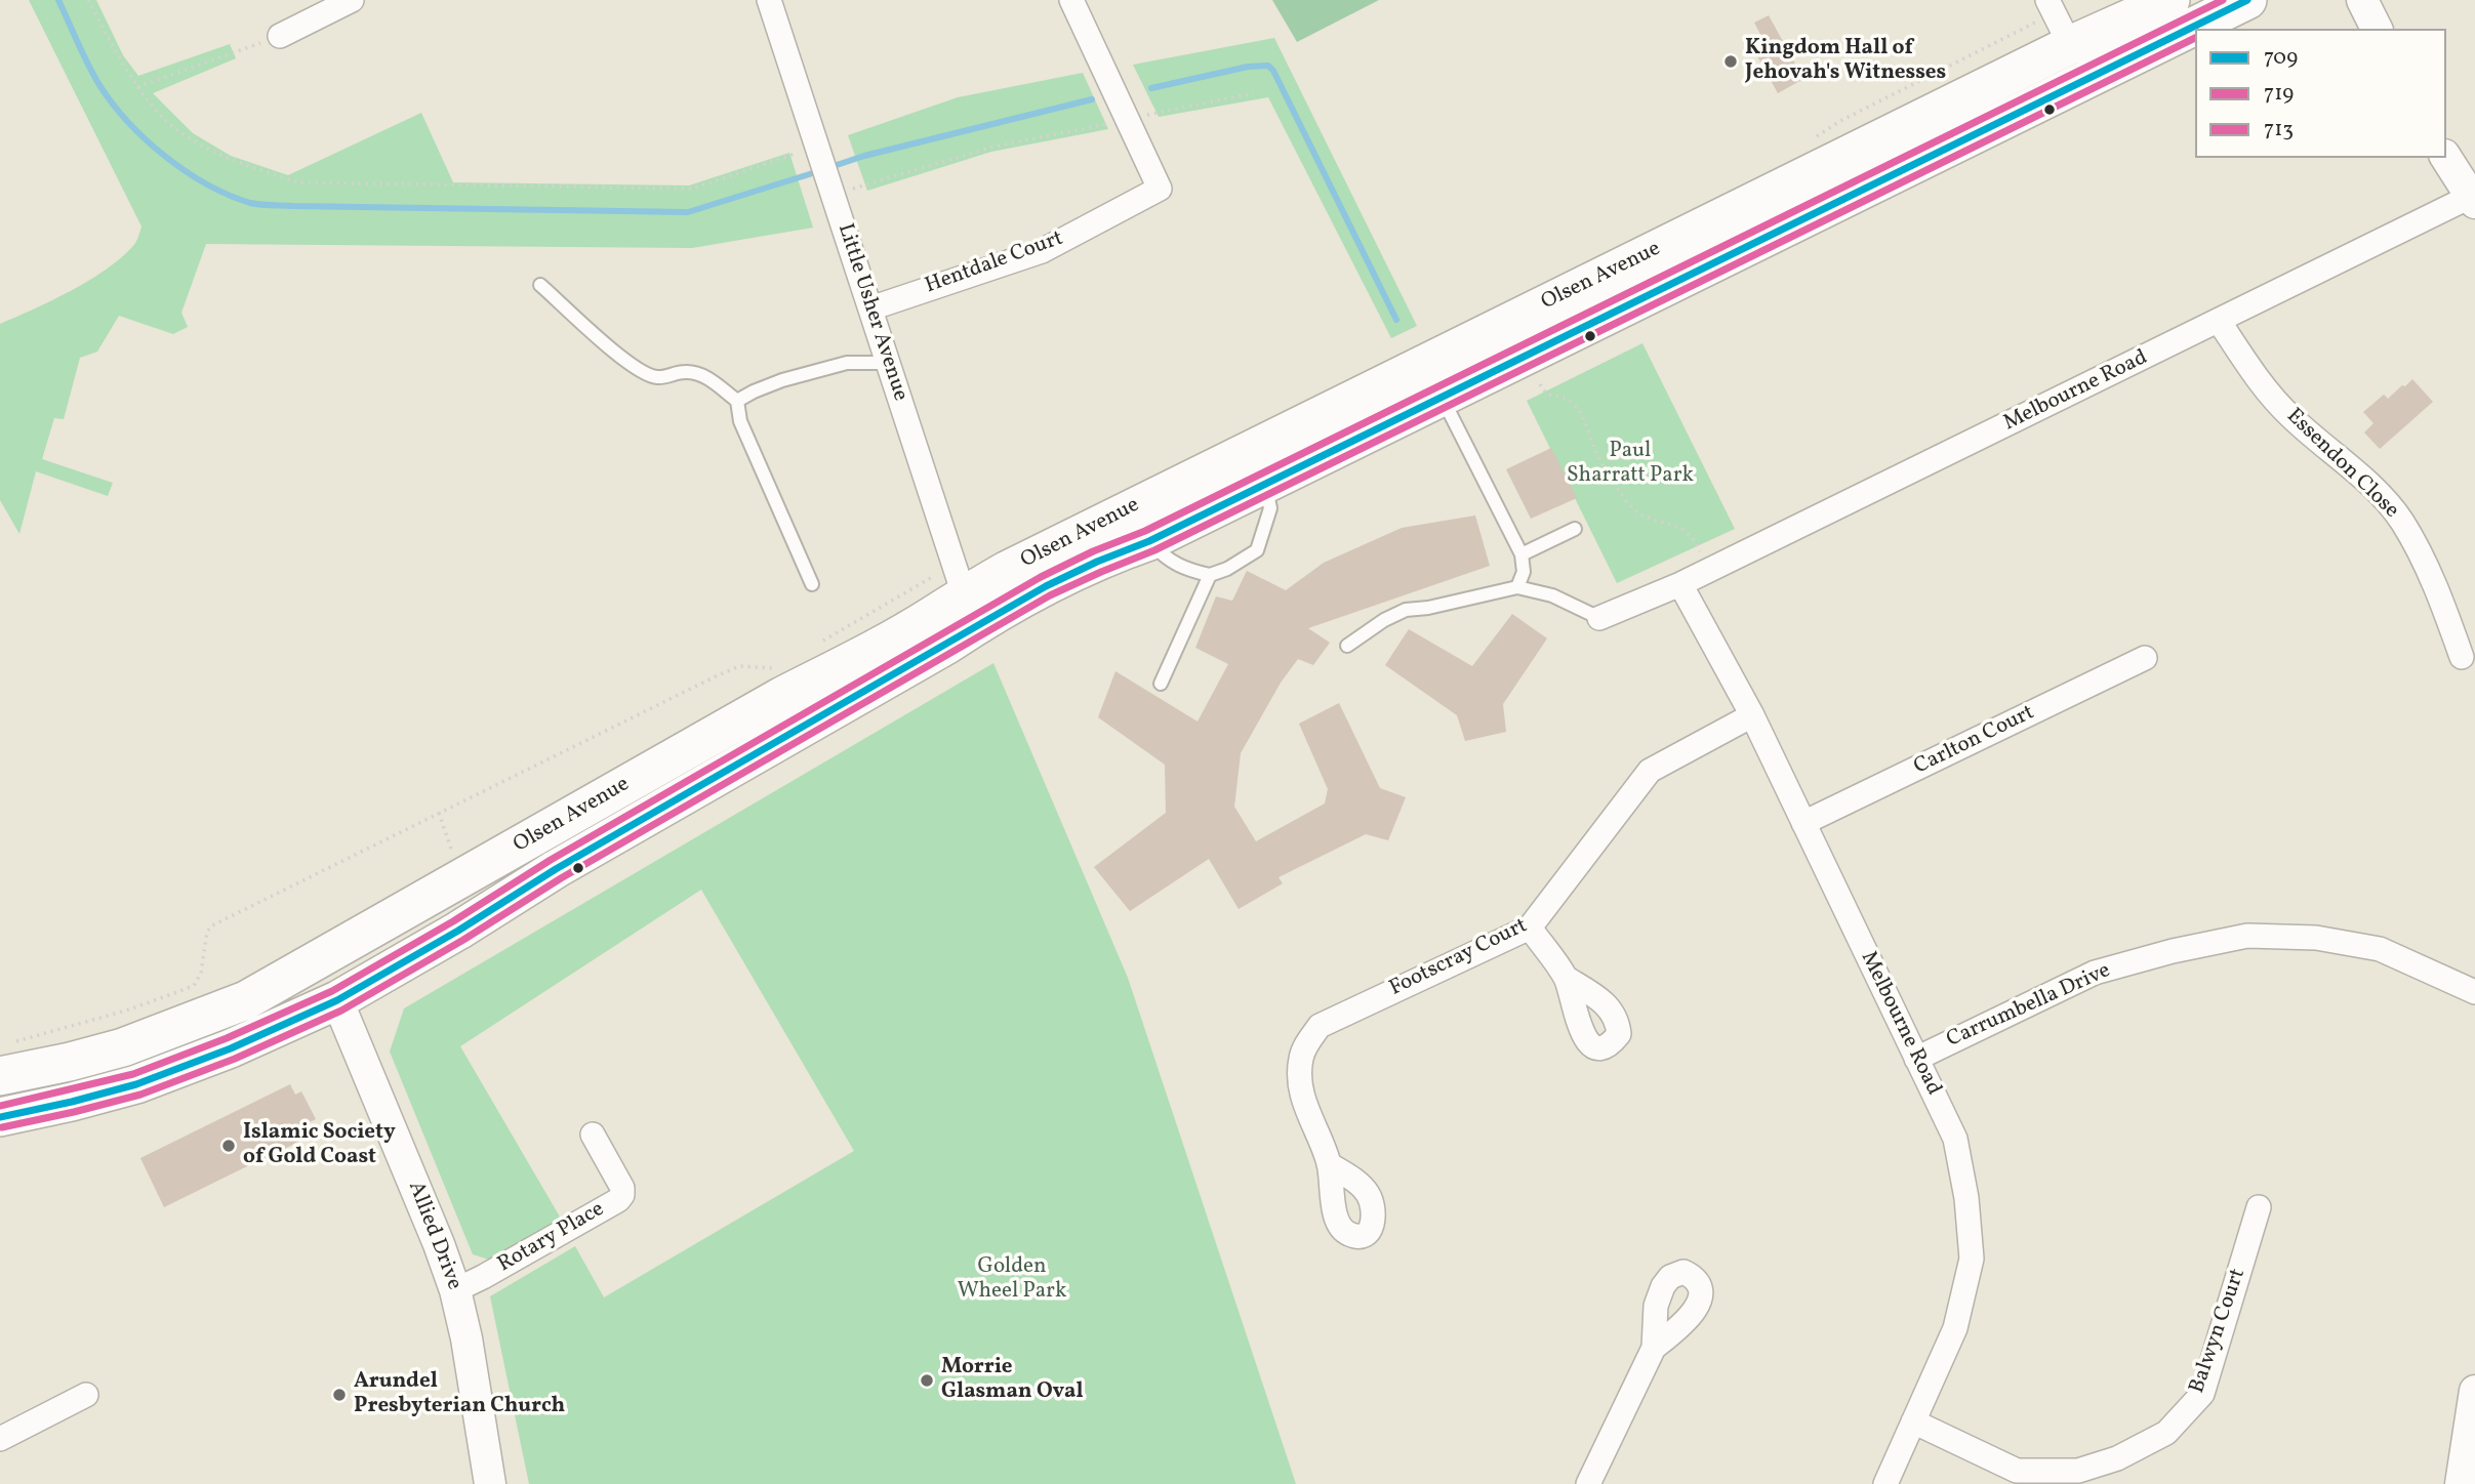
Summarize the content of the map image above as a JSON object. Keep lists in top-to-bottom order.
{
  "streets": {
    "main road": ["Olsen Avenue"],
    "street": [
      "Hentdale Court",
      "Little Usher Avenue",
      "Melbourne Road",
      "Essendon Close",
      "Carlton Court",
      "Footscray Court",
      "Carrumbella Drive",
      "Allied Drive",
      "Rotary Place",
      "Balwyn Court"
    ]
  },
  "crossings": [
    ["Hentdale Court", "Little Usher Avenue"],
    ["Olsen Avenue", "Little Usher Avenue"],
    ["Olsen Avenue", "Allied Drive"],
    ["Melbourne Road", "Essendon Close"],
    ["Melbourne Road", "Carlton Court"],
    ["Melbourne Road", "Footscray Court"],
    ["Melbourne Road", "Carrumbella Drive"],
    ["Melbourne Road", "Balwyn Court"],
    ["Allied Drive", "Rotary Place"]
  ],
  "parks": ["Paul Sharratt Park", "Golden Wheel Park"],
  "places": [
    "Kingdom Hall of Jehovah's Witnesses",
    "Islamic Society of Gold Coast",
    "Morrie Glasman Oval",
    "Arundel Presbyterian Church"
  ],
  "lines": ["transit line 709", "transit line 713", "transit line 719"],
  "legend": ["709", "719", "713"]
}
